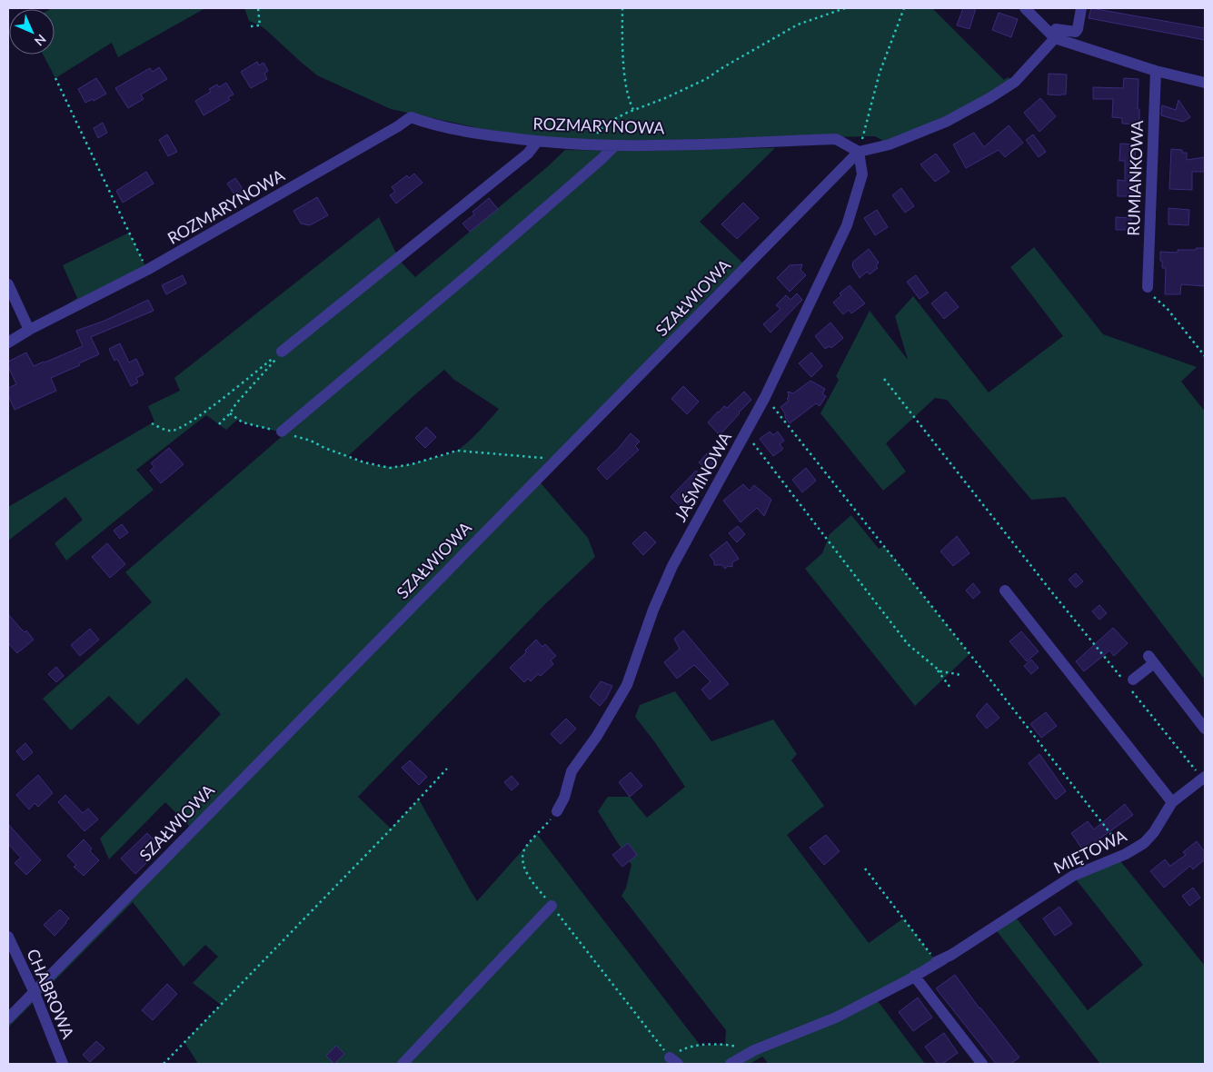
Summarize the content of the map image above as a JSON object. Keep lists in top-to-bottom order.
{
  "streets": {
    "street": [
      "ROZMARYNOWA",
      "RUMIANKOWA",
      "SZAŁWIOWA",
      "JAŚMINOWA",
      "MIĘTOWA",
      "CHABROWA"
    ]
  },
  "crossings": [
    ["ROZMARYNOWA", "SZAŁWIOWA"],
    ["ROZMARYNOWA", "JAŚMINOWA"],
    ["SZAŁWIOWA", "JAŚMINOWA"],
    ["SZAŁWIOWA", "CHABROWA"]
  ],
  "north": "bottom right"
}
